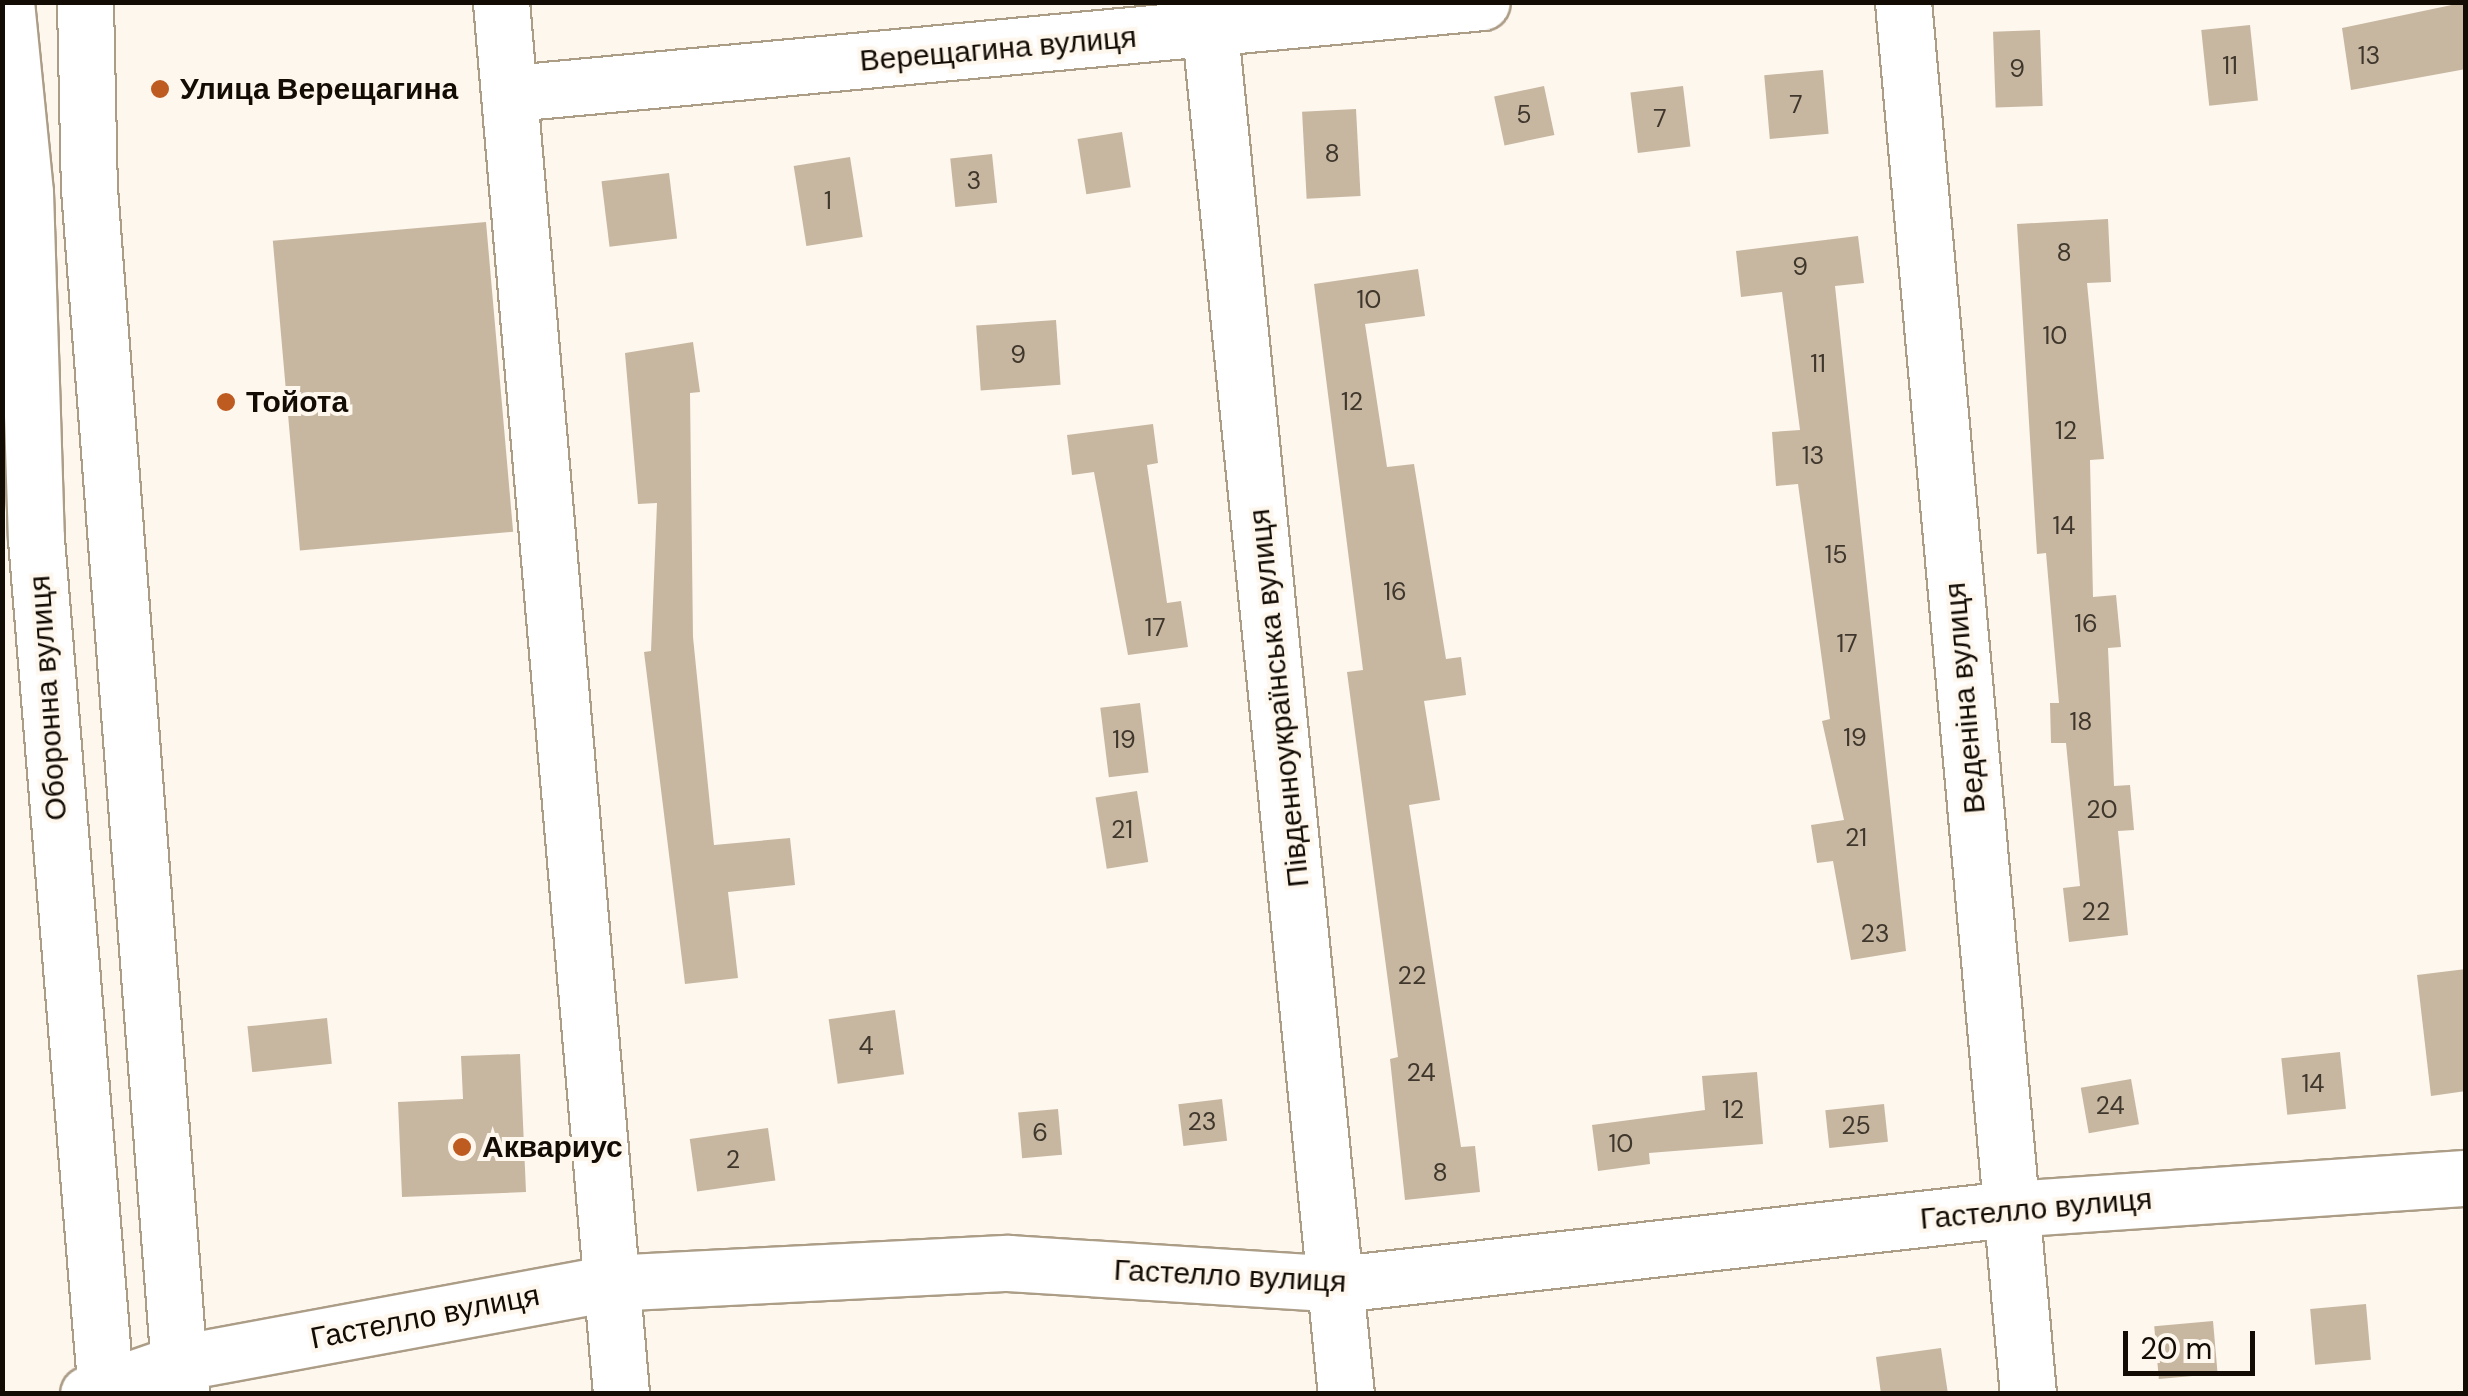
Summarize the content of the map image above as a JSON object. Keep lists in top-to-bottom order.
{
  "streets": {
    "street": [
      "Верещагина вулиця",
      "Оборонна вулиця",
      "Південноукраїнська вулиця",
      "Веденіна вулиця",
      "Гастелло вулиця"
    ]
  },
  "crossings": [
    ["Верещагина вулиця", "Південноукраїнська вулиця"],
    ["Оборонна вулиця", "Гастелло вулиця"],
    ["Південноукраїнська вулиця", "Гастелло вулиця"],
    ["Веденіна вулиця", "Гастелло вулиця"]
  ],
  "places": ["Улица Верещагина", "Тойота", "Аквариус"],
  "house_numbers": [
    "13",
    "11",
    "9",
    "7",
    "5",
    "7",
    "8",
    "3",
    "1",
    "8",
    "9",
    "10",
    "10",
    "9",
    "11",
    "12",
    "12",
    "13",
    "14",
    "15",
    "16",
    "16",
    "17",
    "17",
    "18",
    "19",
    "19",
    "20",
    "21",
    "21",
    "22",
    "23",
    "22",
    "4",
    "24",
    "14",
    "24",
    "12",
    "23",
    "25",
    "6",
    "10",
    "2",
    "8"
  ],
  "scale_bar": "20 m"
}
